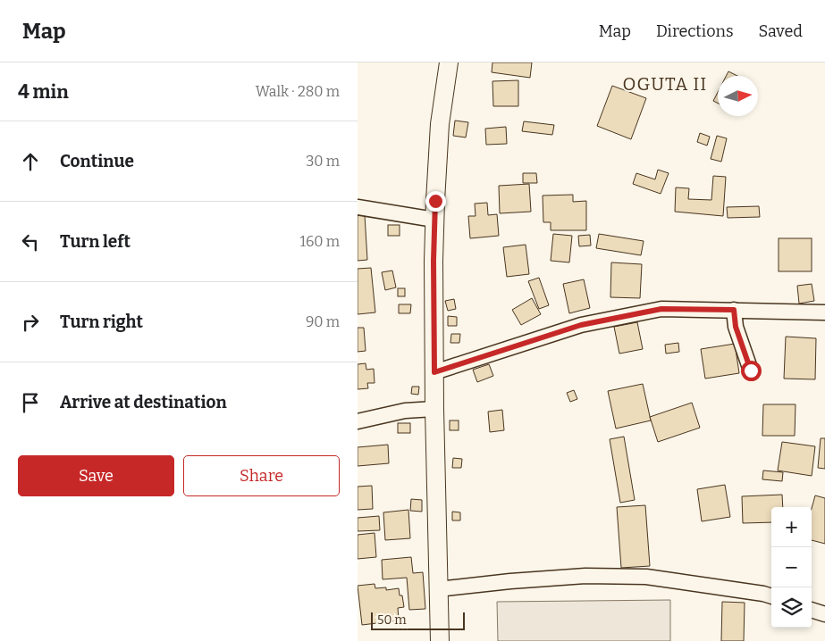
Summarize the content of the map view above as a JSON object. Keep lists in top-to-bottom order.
{
  "districts": ["OGUTA II"],
  "scale_bar": "50 m",
  "north": "right",
  "page": {
    "header": "Map",
    "nav": ["Map", "Directions", "Saved"],
    "heading": ["4 min", "Walk · 280 m"],
    "list": [
      ["Continue", "30 m"],
      ["Turn left", "160 m"],
      ["Turn right", "90 m"],
      "Arrive at destination"
    ],
    "buttons": ["Save", "Share"],
    "map_buttons": ["+", "−"],
    "scale": "50 m"
  }
}
